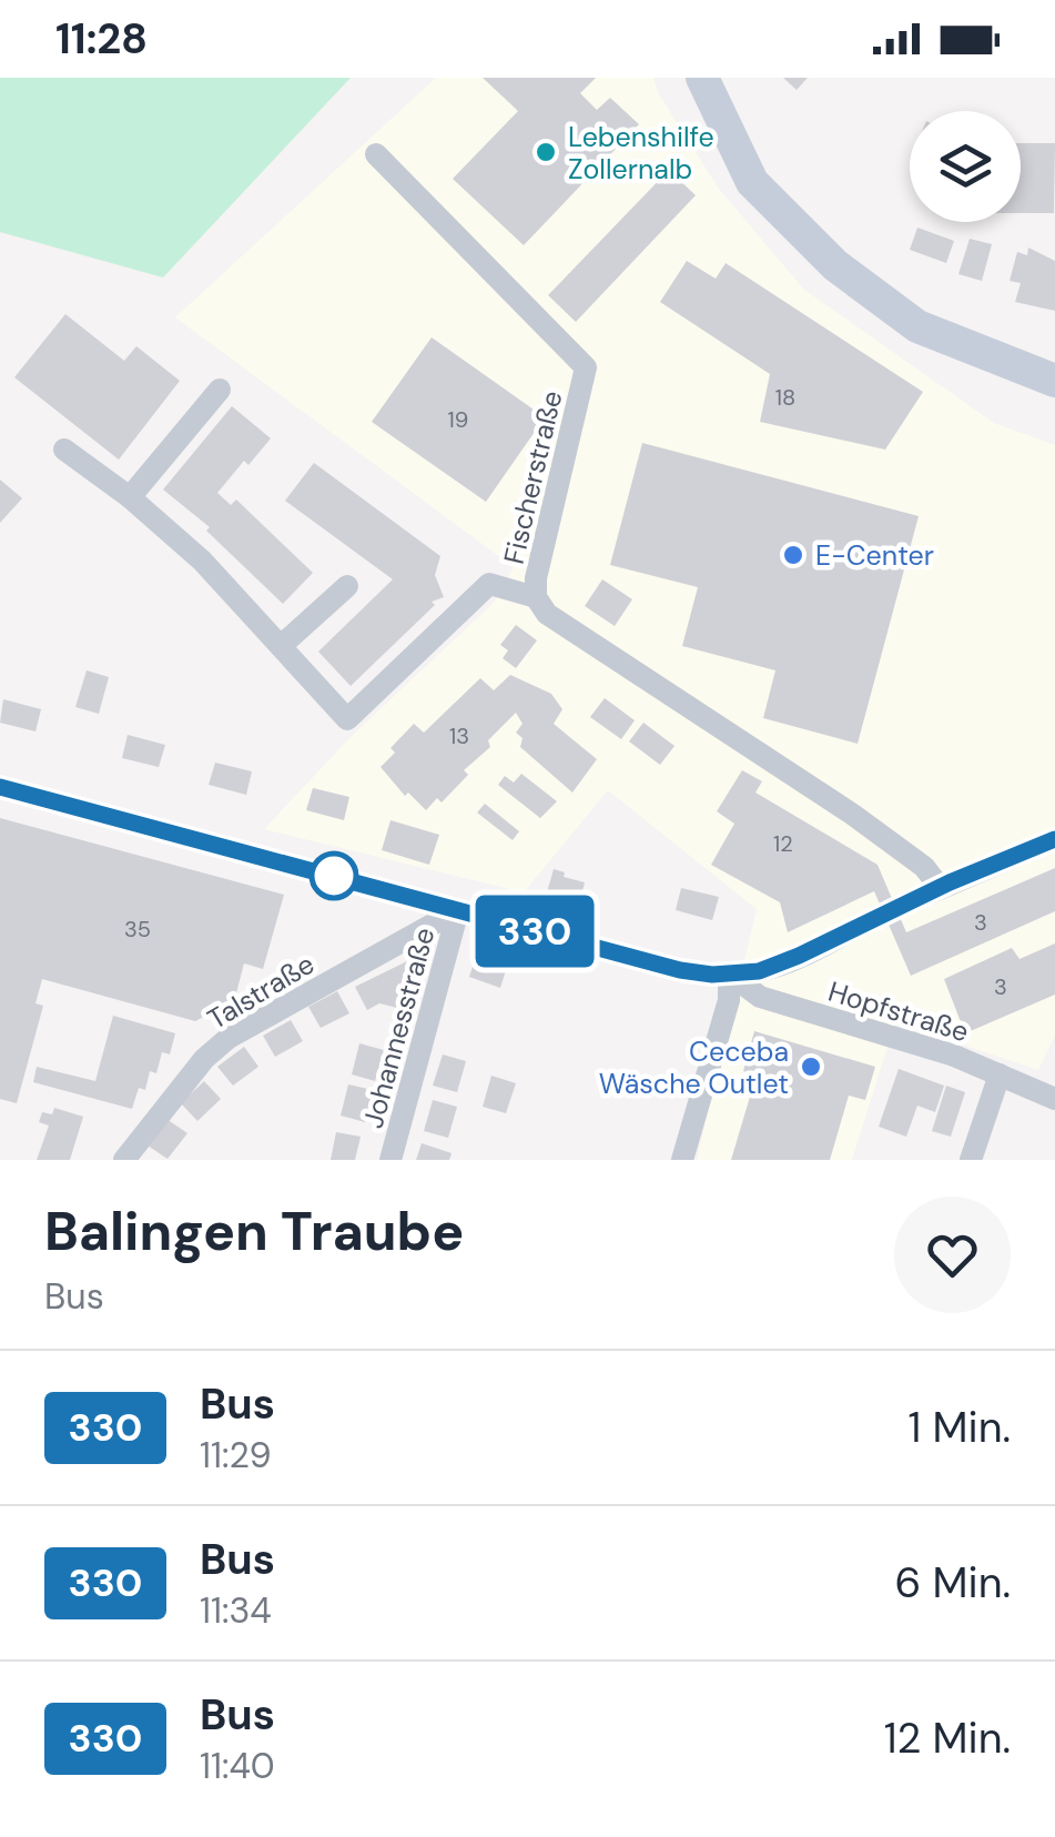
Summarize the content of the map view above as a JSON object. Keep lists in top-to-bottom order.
{
  "streets": {
    "street": [
      "Fischerstraße",
      "Talstraße",
      "Hopfstraße",
      "Johannesstraße"
    ]
  },
  "crossings": [
    ["Talstraße", "Johannesstraße"]
  ],
  "places": ["Lebenshilfe Zollernalb", "E-Center", "Ceceba Wäsche Outlet"],
  "lines": ["bus line 330"],
  "house_numbers": [
    "18",
    "19",
    "13",
    "12",
    "3",
    "35",
    "3"
  ],
  "page": {
    "status": "11:28",
    "on_map": "330",
    "heading": ["Balingen Traube", "Bus"],
    "list": [
      {
        "mark": "330",
        "name": "Bus",
        "note": "11:29",
        "value": "1 Min."
      },
      {
        "mark": "330",
        "name": "Bus",
        "note": "11:34",
        "value": "6 Min."
      },
      {
        "mark": "330",
        "name": "Bus",
        "note": "11:40",
        "value": "12 Min."
      }
    ]
  }
}
